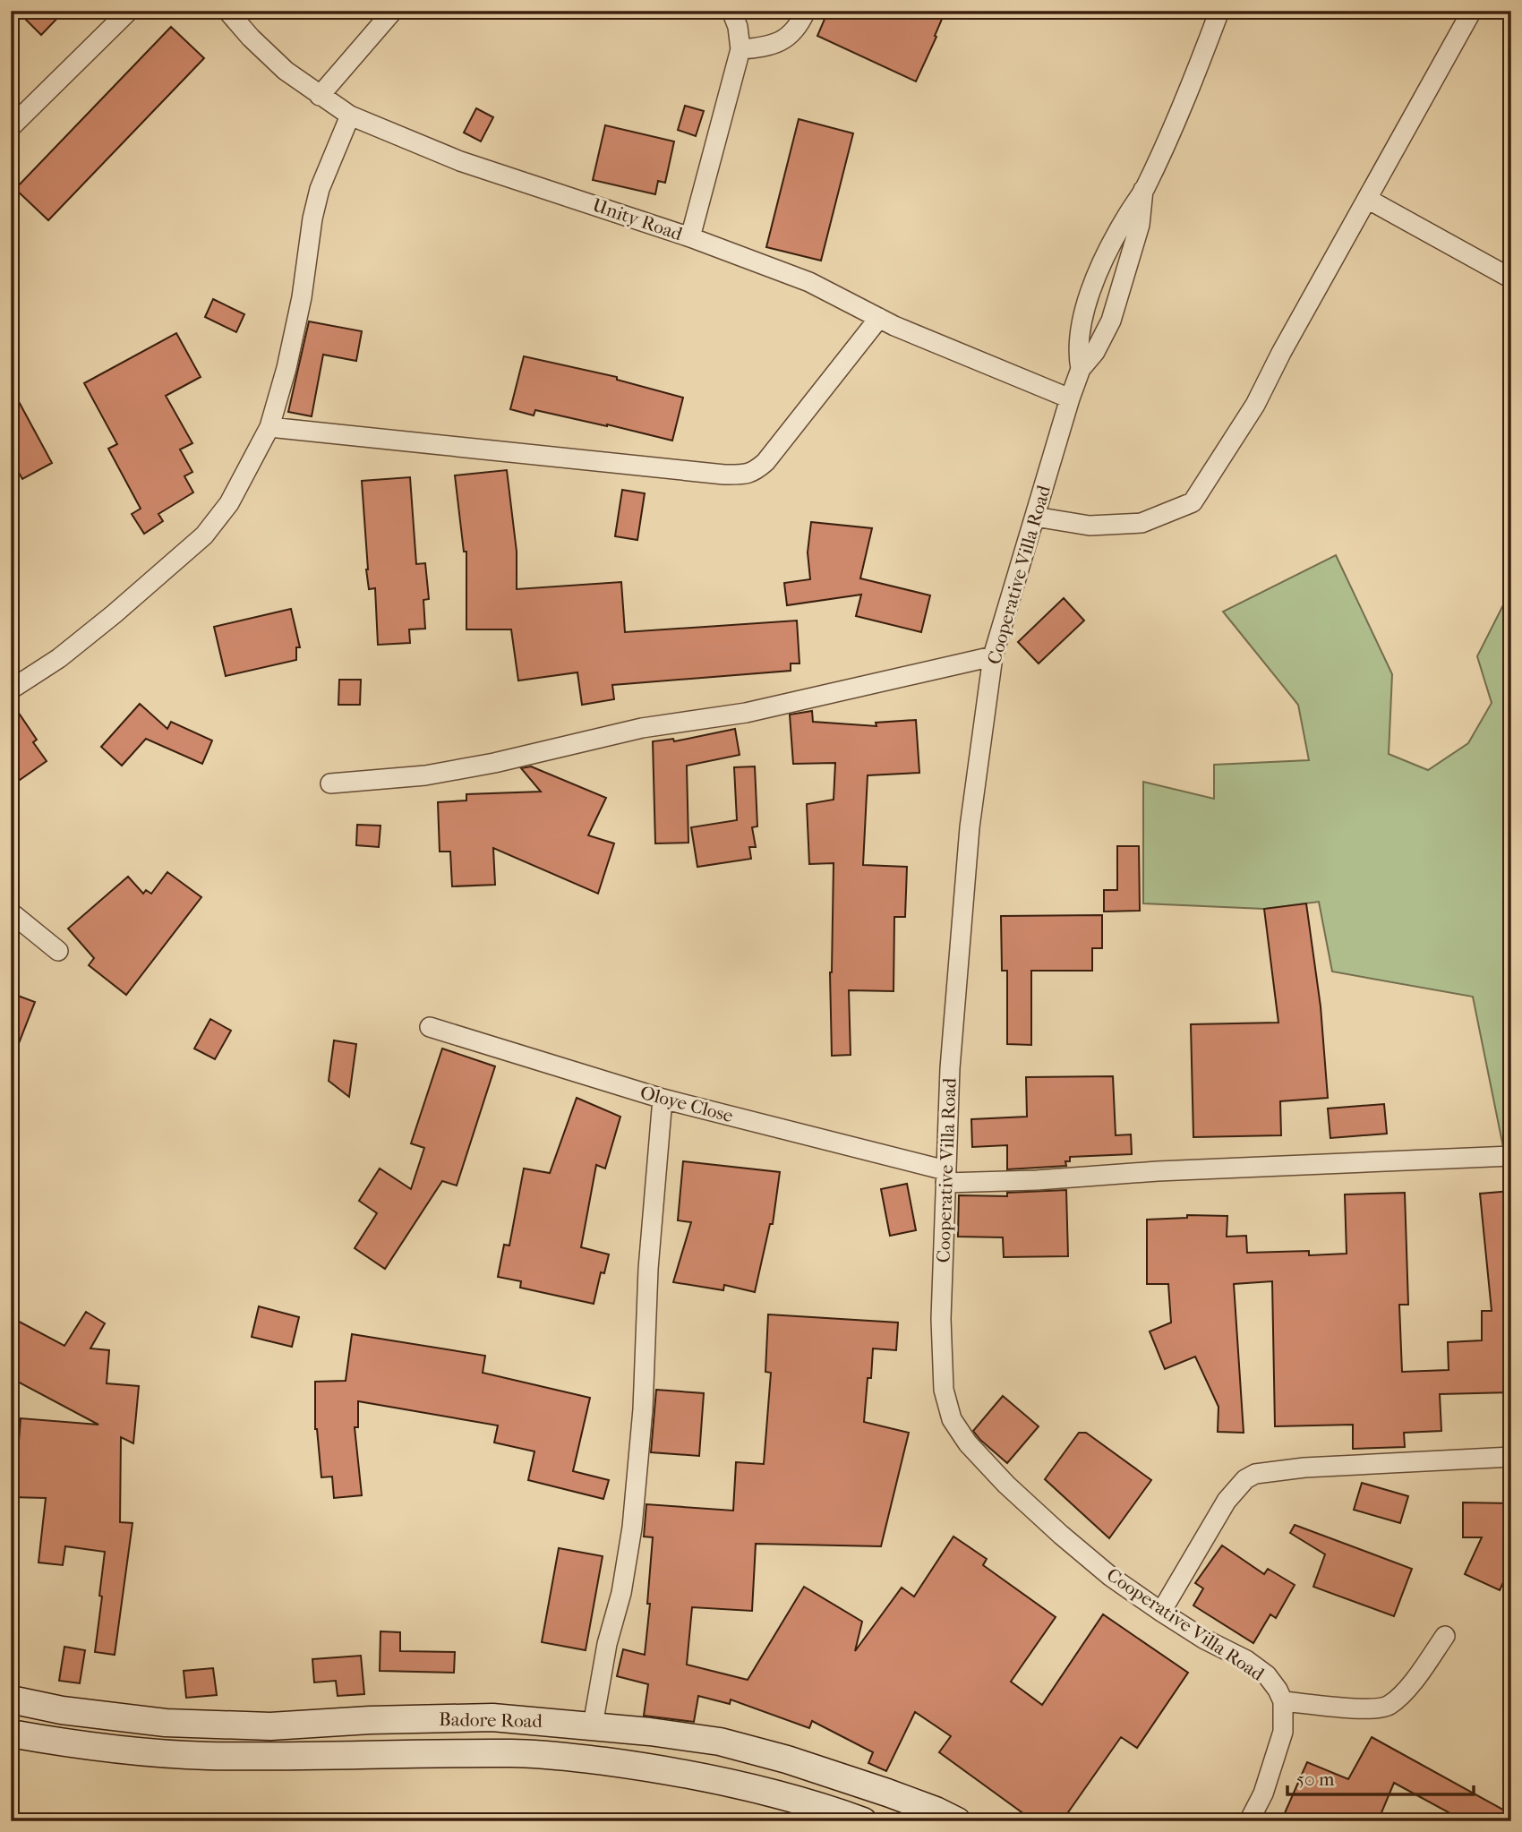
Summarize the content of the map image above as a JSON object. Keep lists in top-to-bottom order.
{
  "streets": {
    "main road": ["Badore Road"],
    "street": ["Unity Road", "Cooperative Villa Road", "Oloye Close"]
  },
  "crossings": [
    ["Unity Road", "Cooperative Villa Road"],
    ["Cooperative Villa Road", "Oloye Close"]
  ],
  "scale_bar": "50 m"
}
